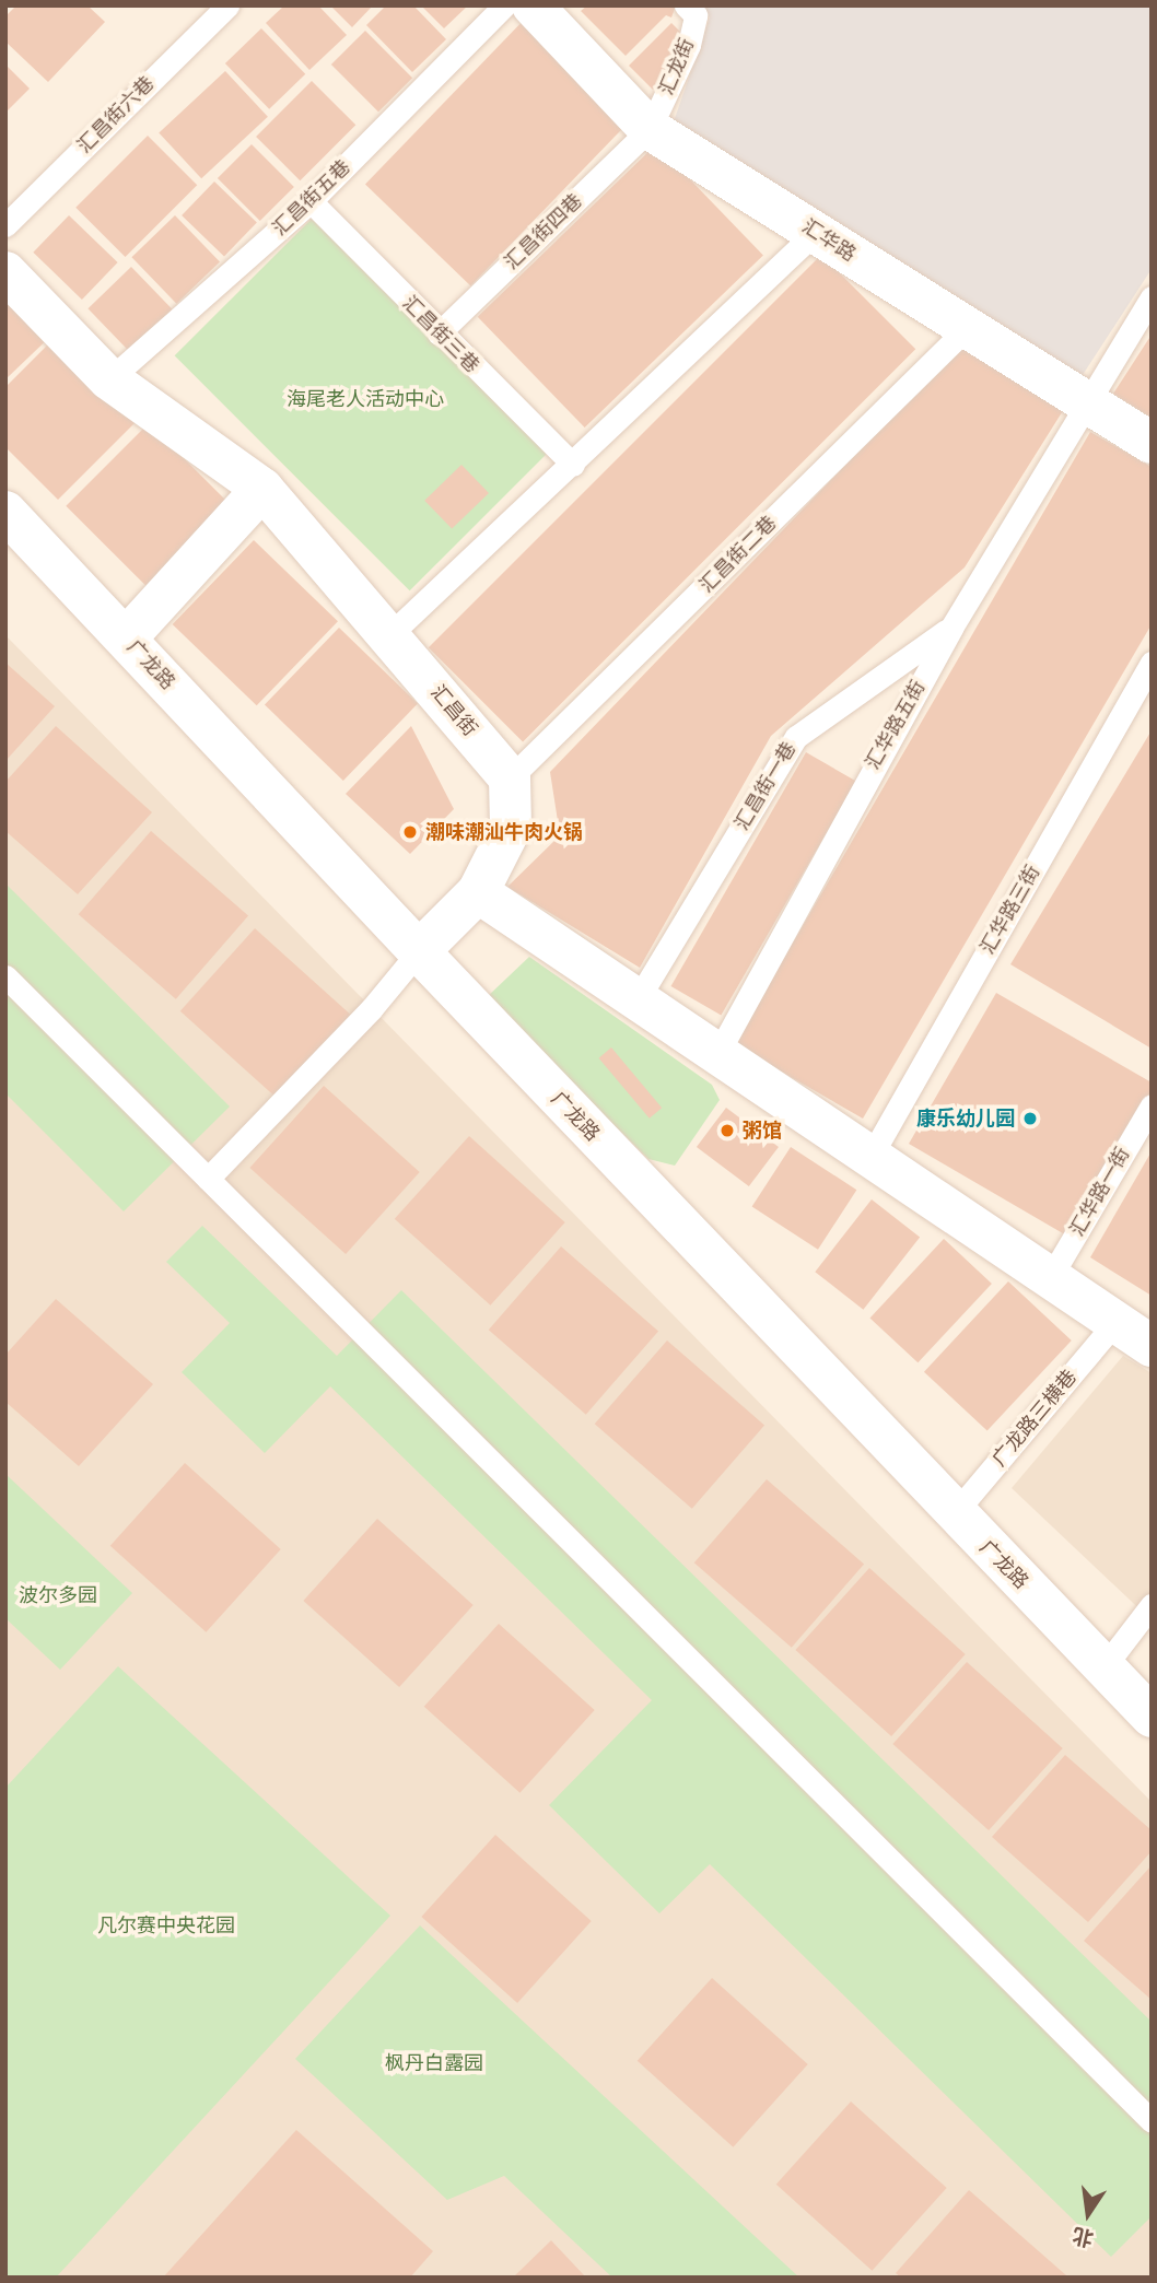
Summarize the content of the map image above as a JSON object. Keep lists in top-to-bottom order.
{
  "streets": {
    "street": ["汇华路", "广龙路", "汇昌街"],
    "lane": [
      "汇龙街",
      "汇昌街六巷",
      "汇昌街五巷",
      "汇昌街四巷",
      "汇昌街三巷",
      "汇昌街二巷",
      "汇华路五街",
      "汇昌街一巷",
      "汇华路三街",
      "汇华路一街",
      "广龙路三横巷"
    ]
  },
  "crossings": [
    ["汇龙街", "汇昌街四巷"],
    ["汇龙街", "汇华路"],
    ["汇昌街五巷", "汇昌街三巷"],
    ["汇昌街五巷", "汇昌街"],
    ["汇昌街四巷", "汇华路"],
    ["汇昌街四巷", "汇昌街三巷"],
    ["汇华路", "汇昌街二巷"],
    ["汇华路", "汇华路五街"],
    ["汇昌街二巷", "汇昌街"],
    ["广龙路", "广龙路三横巷"],
    ["汇华路五街", "汇昌街一巷"]
  ],
  "parks": [
    "海尾老人活动中心",
    "波尔多园",
    "凡尔赛中央花园",
    "枫丹白露园"
  ],
  "places": ["潮味潮汕牛肉火锅", "康乐幼儿园", "粥馆"],
  "north": "bottom"
}
